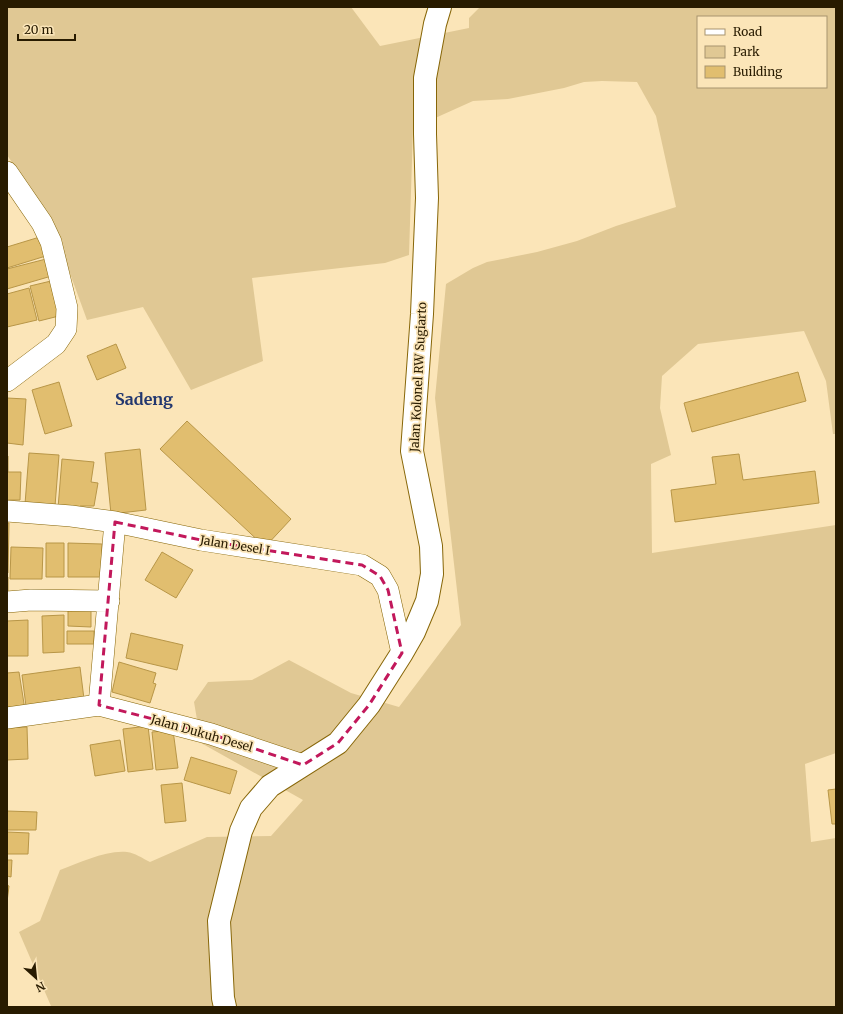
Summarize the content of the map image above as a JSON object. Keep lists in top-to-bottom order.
{
  "streets": {
    "main road": ["Jalan Kolonel RW Sugiarto"],
    "street": ["Jalan Desel I", "Jalan Dukuh Desel"]
  },
  "crossings": [
    ["Jalan Kolonel RW Sugiarto", "Jalan Desel I"],
    ["Jalan Kolonel RW Sugiarto", "Jalan Dukuh Desel"]
  ],
  "districts": ["Sadeng"],
  "legend": ["Road", "Park", "Building"],
  "scale_bar": "20 m",
  "north": "bottom right"
}
